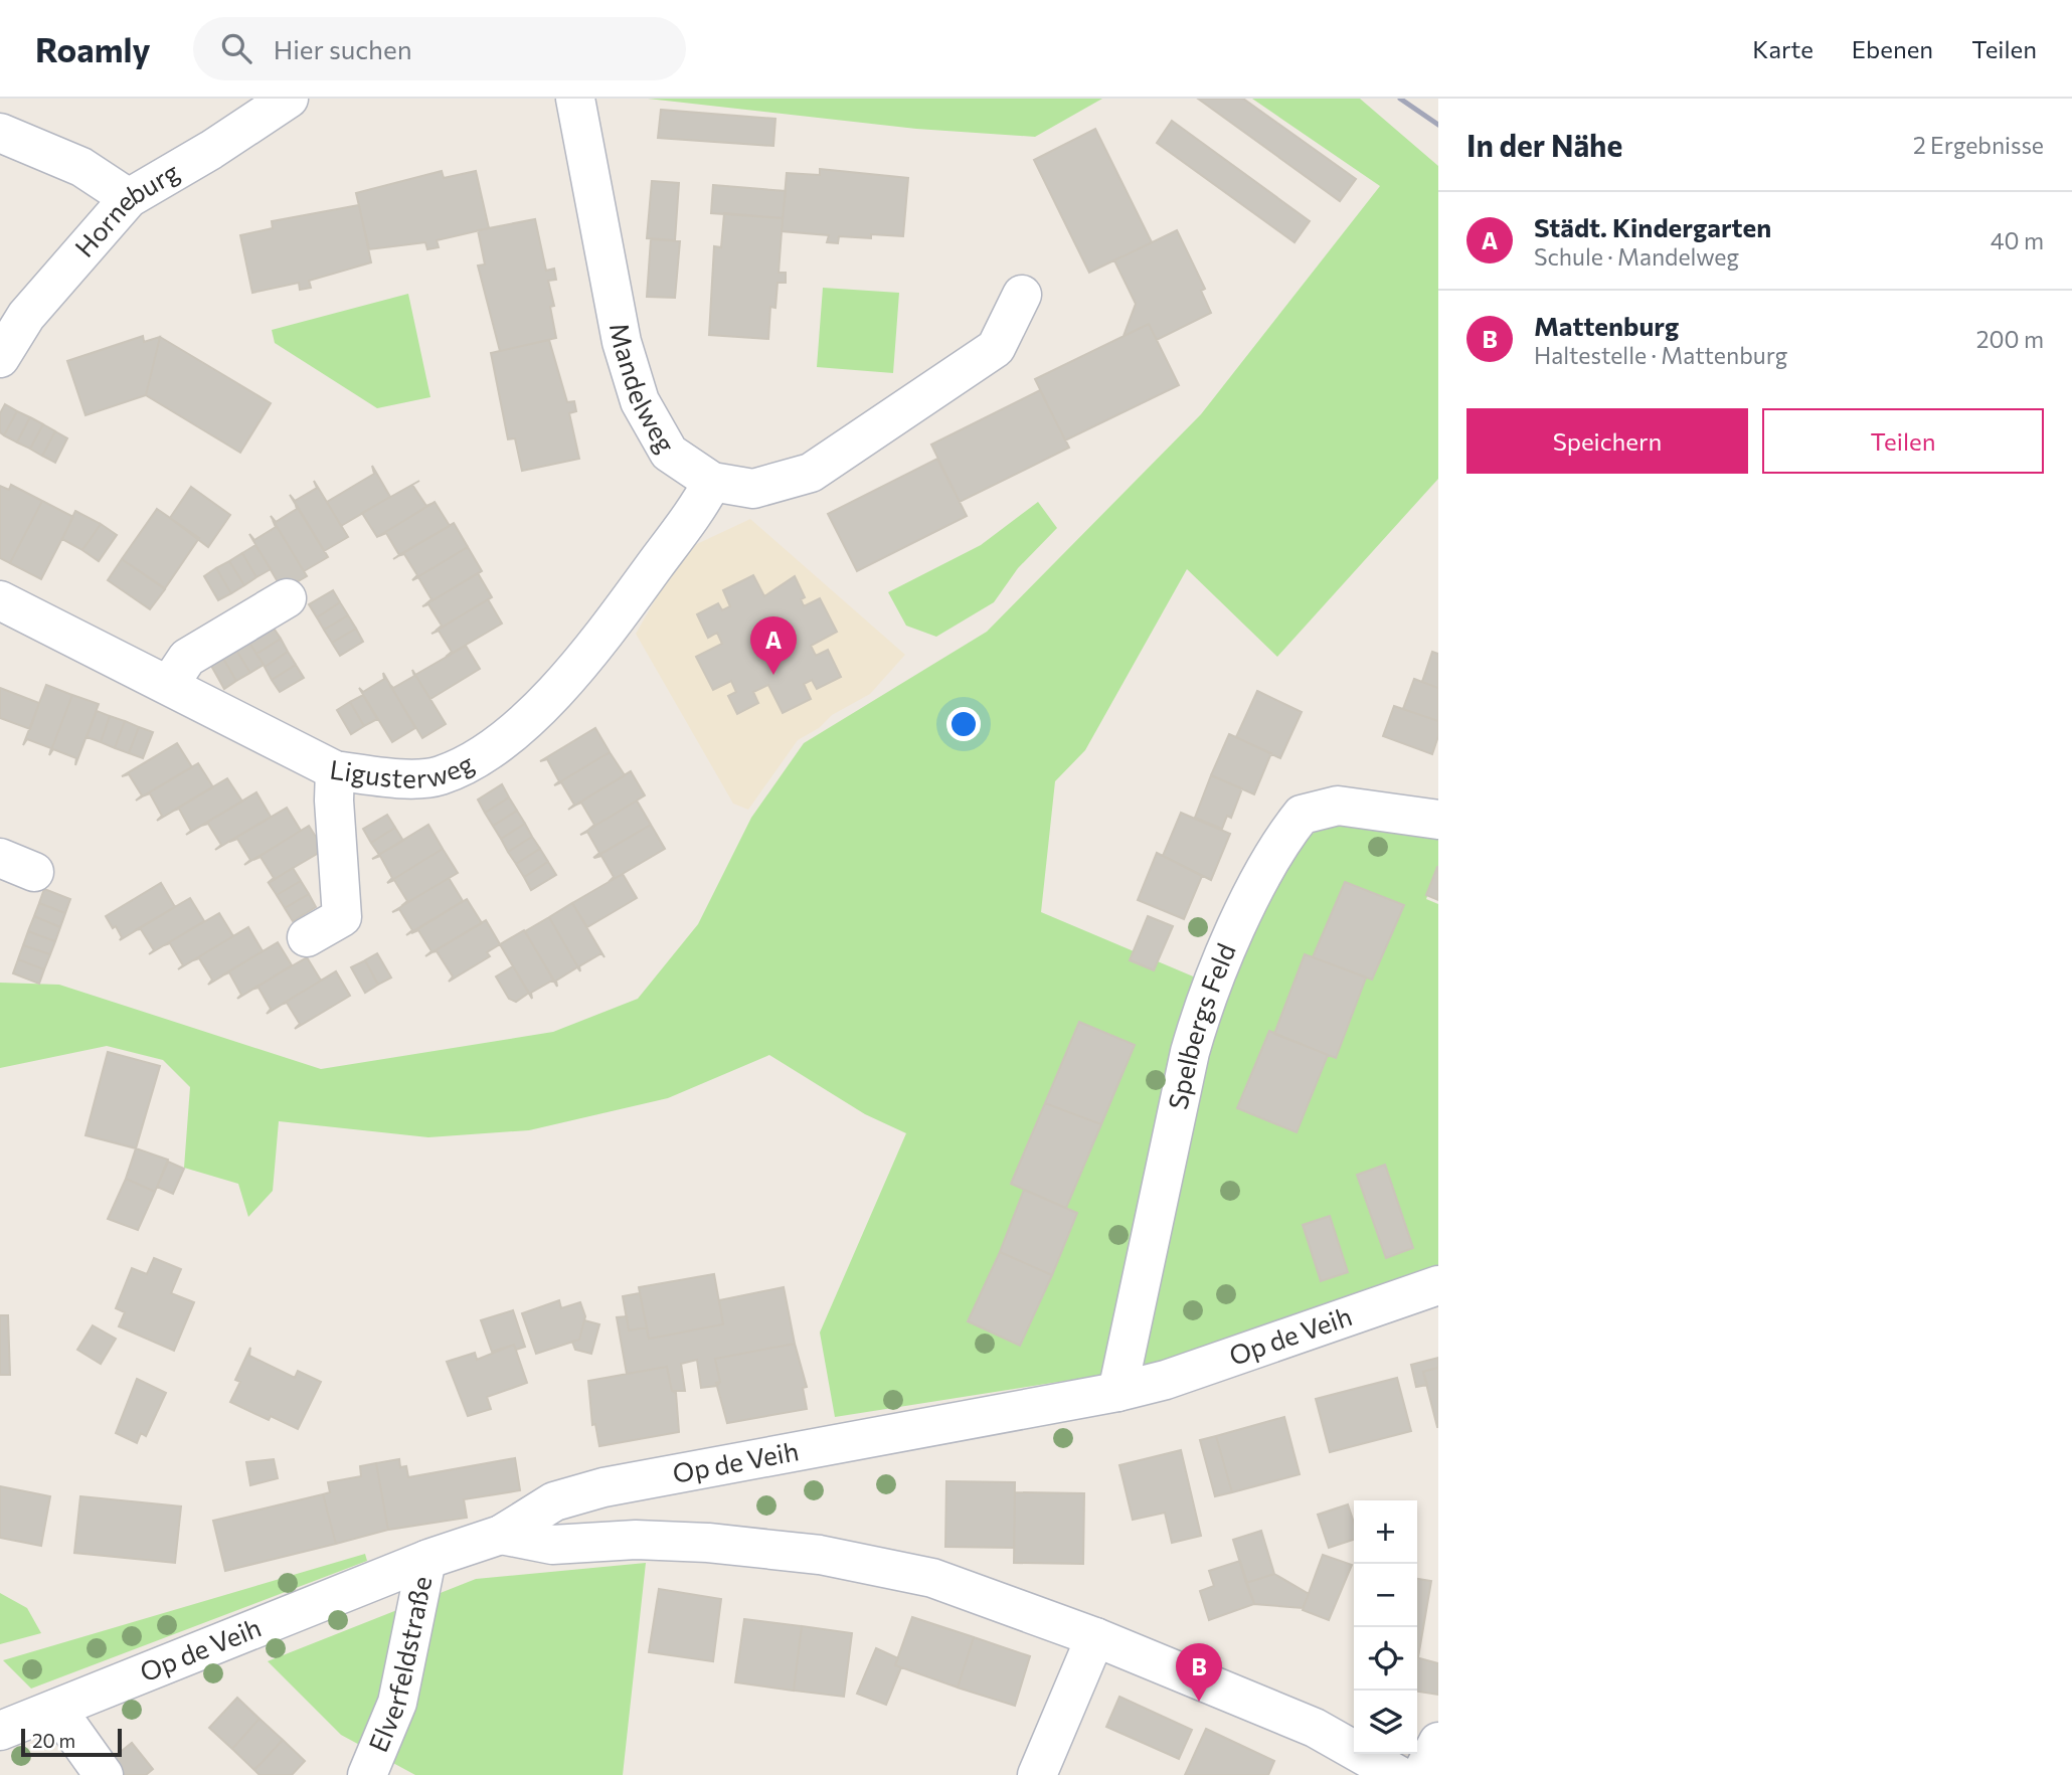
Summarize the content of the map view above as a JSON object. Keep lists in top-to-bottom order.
{
  "streets": {
    "street": [
      "Horneburg",
      "Mandelweg",
      "Ligusterweg",
      "Spelbergs Feld",
      "Op de Veih",
      "Elverfeldstraße"
    ]
  },
  "crossings": [
    ["Mandelweg", "Ligusterweg"],
    ["Spelbergs Feld", "Op de Veih"],
    ["Op de Veih", "Elverfeldstraße"]
  ],
  "scale_bar": "20 m",
  "page": {
    "header": "Roamly",
    "search": "Hier suchen",
    "nav": ["Karte", "Ebenen", "Teilen"],
    "heading": ["In der Nähe", "2 Ergebnisse"],
    "list": [
      {
        "mark": "A",
        "name": "Städt. Kindergarten",
        "note": "Schule · Mandelweg",
        "value": "40 m"
      },
      {
        "mark": "B",
        "name": "Mattenburg",
        "note": "Haltestelle · Mattenburg",
        "value": "200 m"
      }
    ],
    "buttons": ["Speichern", "Teilen"],
    "pins": ["A", "B"],
    "map_buttons": ["+", "−"],
    "scale": "20 m"
  }
}
